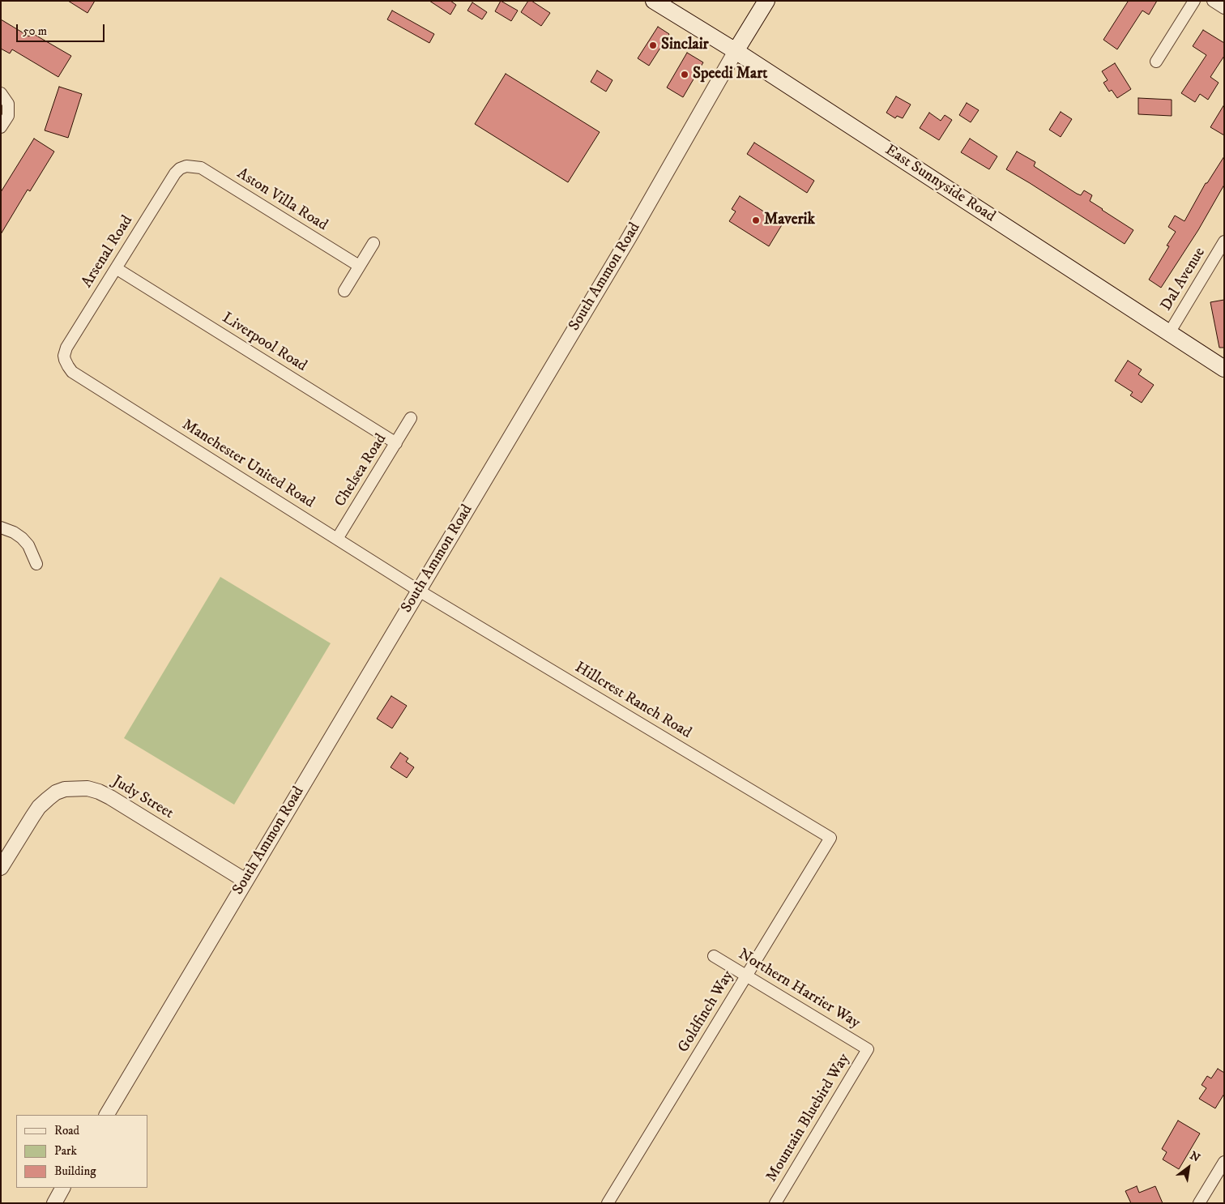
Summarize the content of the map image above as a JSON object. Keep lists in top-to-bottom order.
{
  "streets": {
    "main road": ["East Sunnyside Road", "South Ammon Road"],
    "street": [
      "Aston Villa Road",
      "Arsenal Road",
      "Dal Avenue",
      "Liverpool Road",
      "Manchester United Road",
      "Chelsea Road",
      "Hillcrest Ranch Road",
      "Judy Street",
      "Northern Harrier Way",
      "Goldfinch Way",
      "Mountain Bluebird Way"
    ]
  },
  "crossings": [
    ["East Sunnyside Road", "South Ammon Road"],
    ["East Sunnyside Road", "Dal Avenue"],
    ["Aston Villa Road", "Arsenal Road"],
    ["Arsenal Road", "Liverpool Road"],
    ["Arsenal Road", "Manchester United Road"],
    ["South Ammon Road", "Manchester United Road"],
    ["South Ammon Road", "Hillcrest Ranch Road"],
    ["South Ammon Road", "Judy Street"],
    ["Liverpool Road", "Chelsea Road"],
    ["Manchester United Road", "Chelsea Road"],
    ["Manchester United Road", "Hillcrest Ranch Road"],
    ["Hillcrest Ranch Road", "Goldfinch Way"],
    ["Northern Harrier Way", "Goldfinch Way"],
    ["Northern Harrier Way", "Mountain Bluebird Way"]
  ],
  "places": ["Sinclair", "Speedi Mart", "Maverik"],
  "legend": ["Road", "Park", "Building"],
  "scale_bar": "50 m",
  "north": "top right"
}
